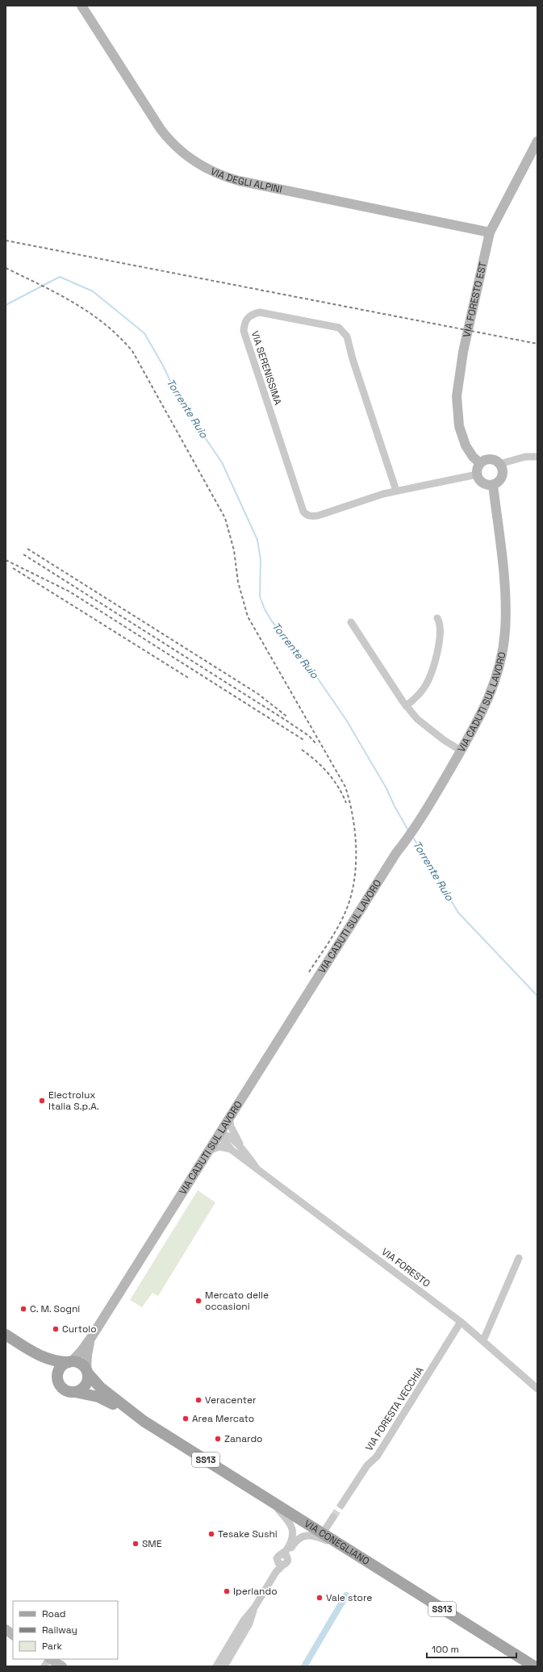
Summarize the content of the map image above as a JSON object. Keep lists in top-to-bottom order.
{
  "streets": {
    "main road": ["SS13", "VIA CONEGLIANO"],
    "street": [
      "VIA DEGLI ALPINI",
      "VIA FORESTO EST",
      "VIA SERENISSIMA",
      "VIA CADUTI SUL LAVORO",
      "VIA FORESTO",
      "VIA FORESTA VECCHIA"
    ]
  },
  "crossings": [
    ["VIA DEGLI ALPINI", "VIA FORESTO EST"],
    ["VIA FORESTO EST", "VIA SERENISSIMA"],
    ["VIA FORESTO EST", "VIA CADUTI SUL LAVORO"],
    ["VIA SERENISSIMA", "VIA CADUTI SUL LAVORO"],
    ["VIA CADUTI SUL LAVORO", "VIA FORESTO"],
    ["VIA CADUTI SUL LAVORO", "VIA CONEGLIANO"],
    ["VIA FORESTO", "VIA FORESTA VECCHIA"]
  ],
  "water": ["Torrente Ruio"],
  "places": [
    "Electrolux Italia S.p.A.",
    "Mercato delle occasioni",
    "C. M. Sogni",
    "Curtolo",
    "Veracenter",
    "Area Mercato",
    "Zanardo",
    "Tesake Sushi",
    "SME",
    "Iperlando",
    "Vale store"
  ],
  "legend": ["Road", "Railway", "Park"],
  "scale_bar": "100 m"
}
